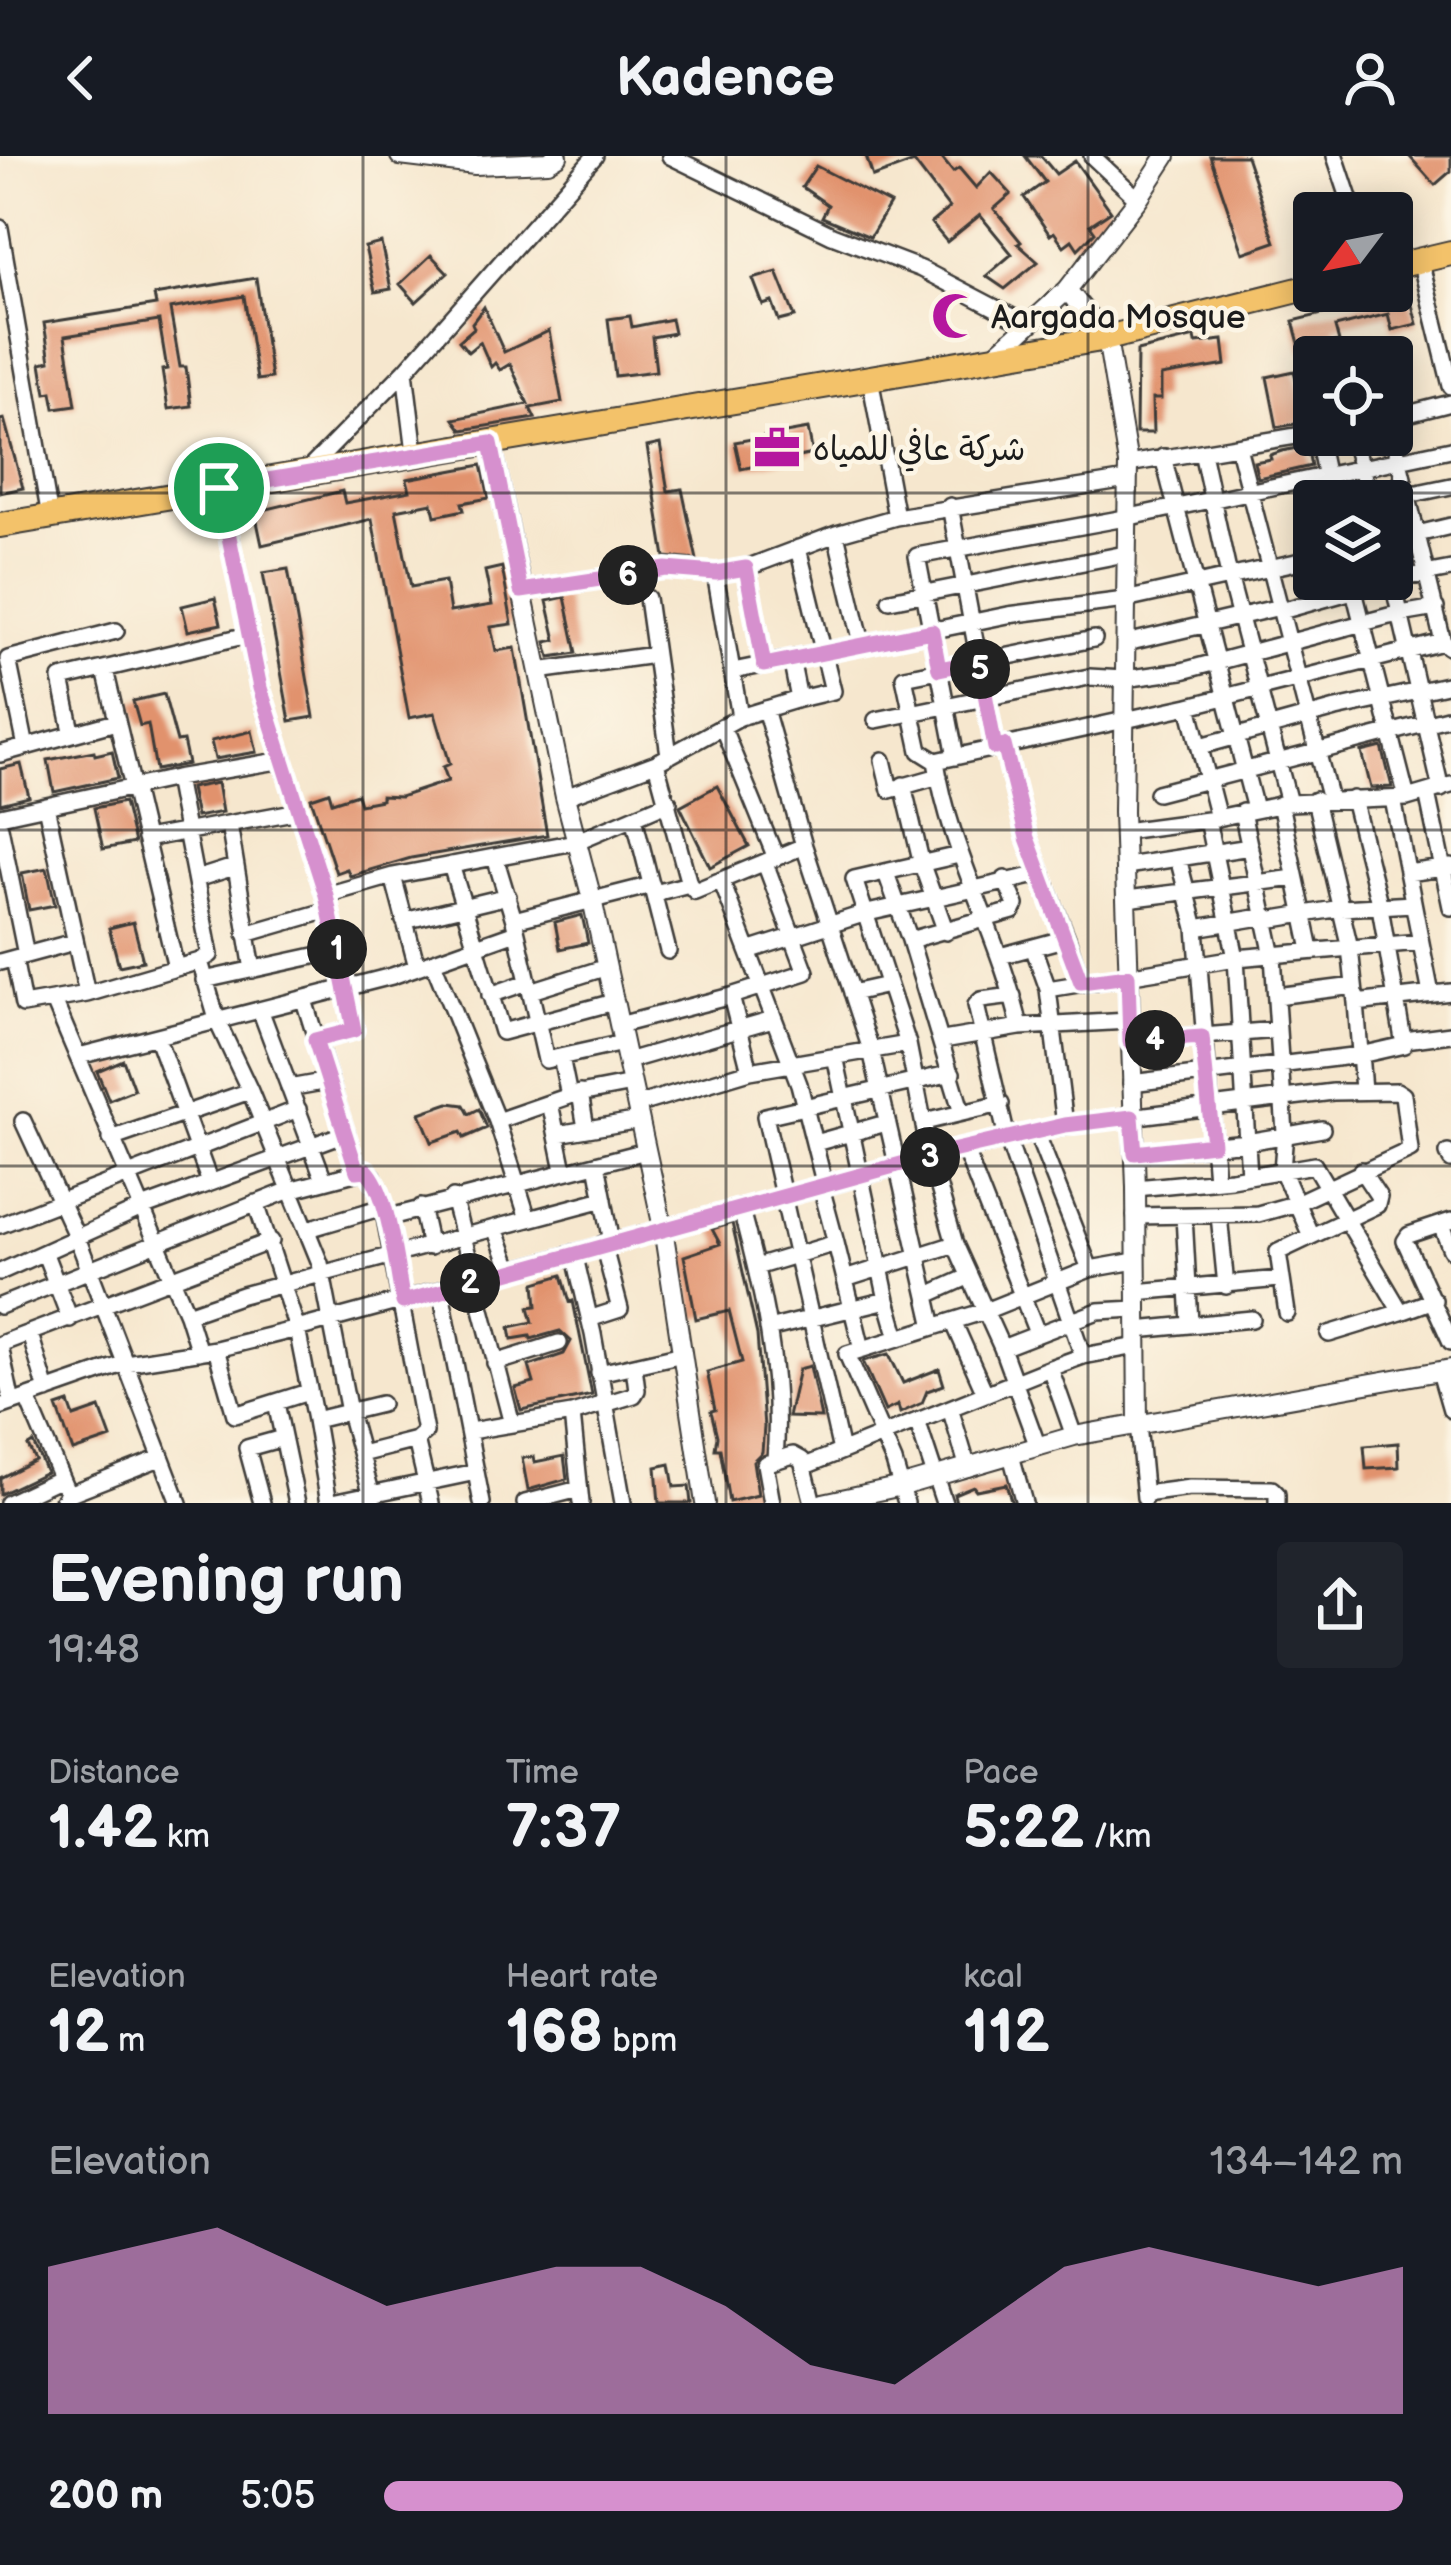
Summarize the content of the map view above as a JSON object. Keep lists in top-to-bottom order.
{
  "places": {
    "mosque": ["Aargada Mosque"],
    "office": ["شركة عافي للمياه"]
  },
  "north": "bottom left",
  "page": {
    "header": "Kadence",
    "pins": [
      "6",
      "5",
      "1",
      "4",
      "3",
      "2"
    ],
    "heading": ["Evening run", "19:48"],
    "stats": [
      ["Distance", "1.42 km"],
      ["Time", "7:37"],
      ["Pace", "5:22 /km"],
      ["Elevation", "12 m"],
      ["Heart rate", "168 bpm"],
      ["kcal", "112"]
    ],
    "chart": ["Elevation", "134–142 m"],
    "list": [
      {
        "name": "200 m",
        "note": "5:05"
      }
    ]
  }
}
